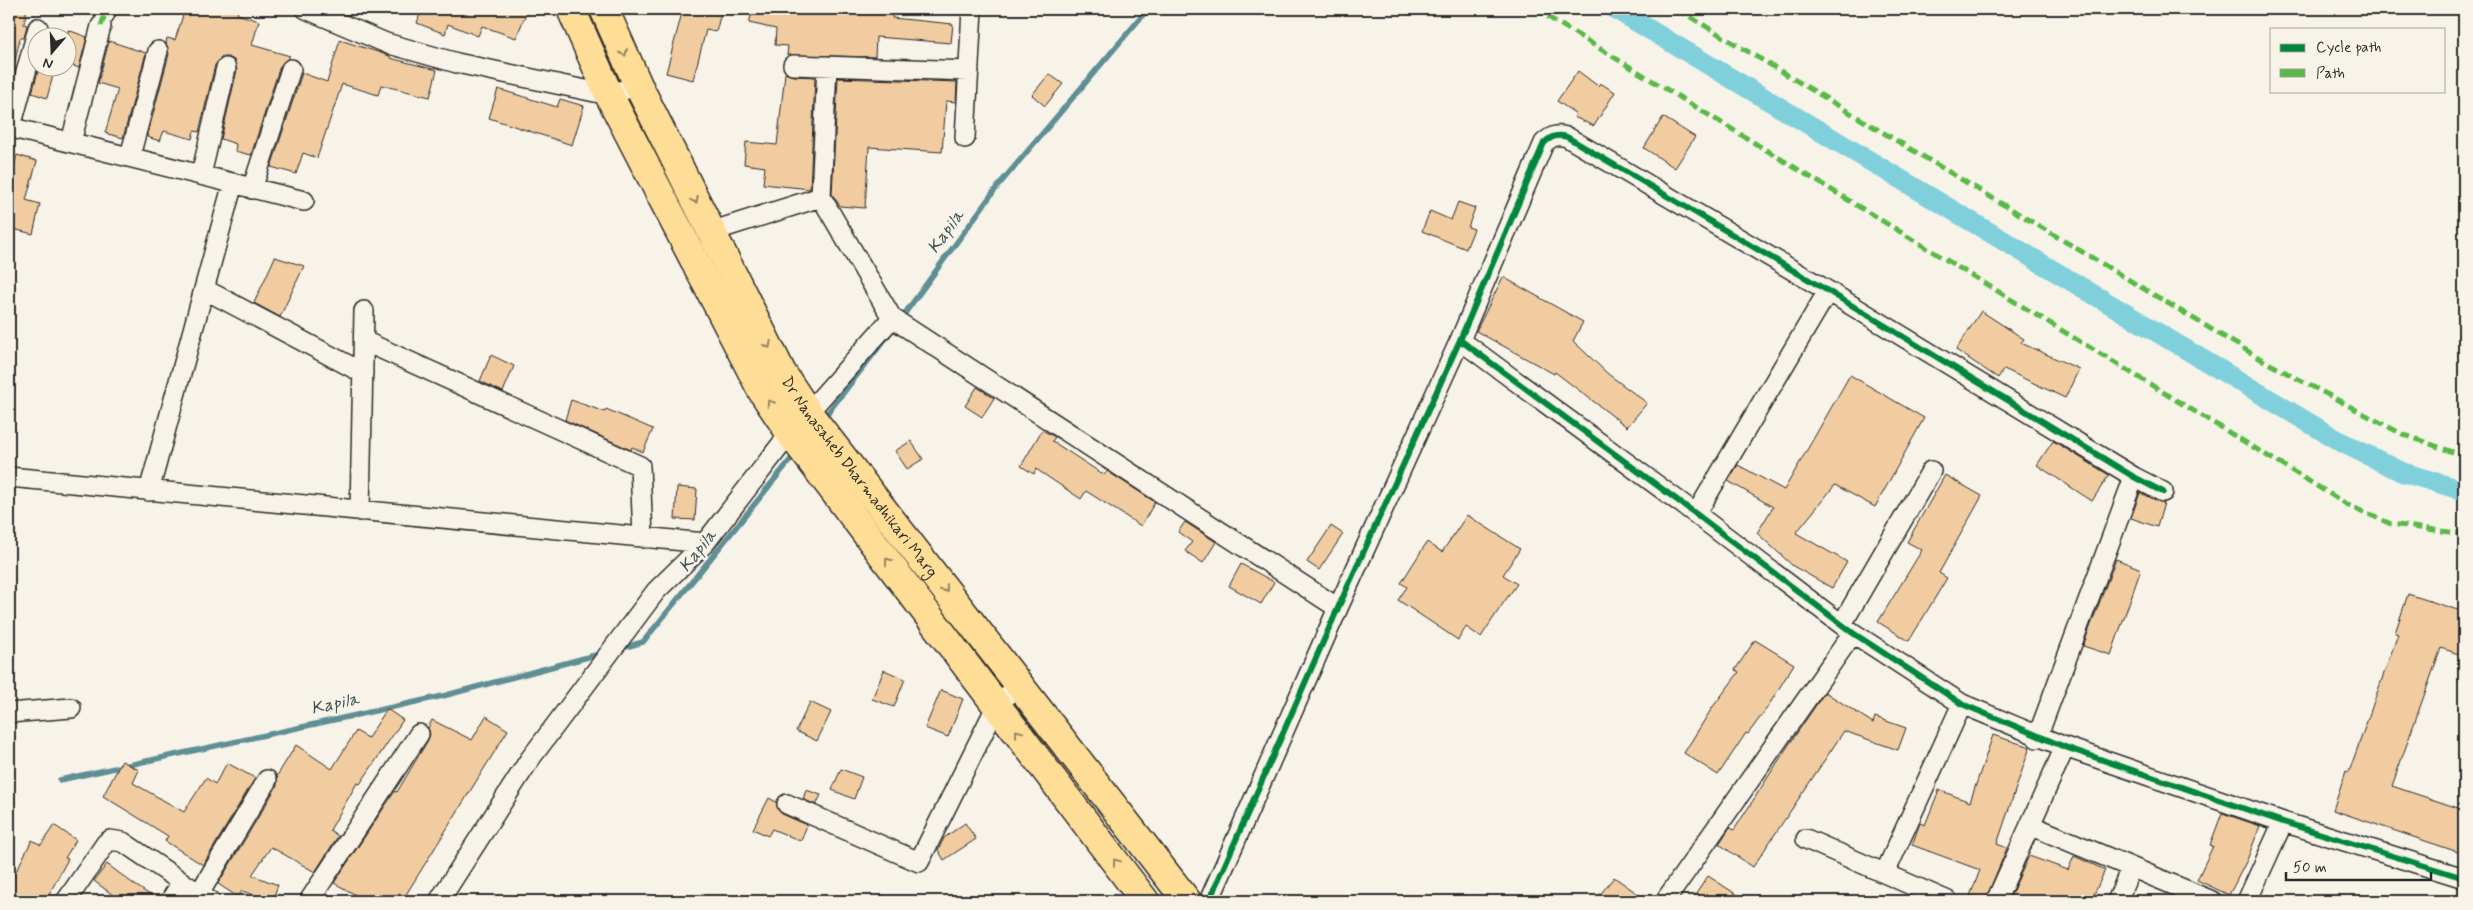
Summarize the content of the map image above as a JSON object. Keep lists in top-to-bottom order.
{
  "streets": {
    "main road": ["Dr Nanasaheb Dharmadhikari Marg"]
  },
  "water": ["Kapila"],
  "legend": ["Cycle path", "Path"],
  "scale_bar": "50 m",
  "north": "bottom"
}
